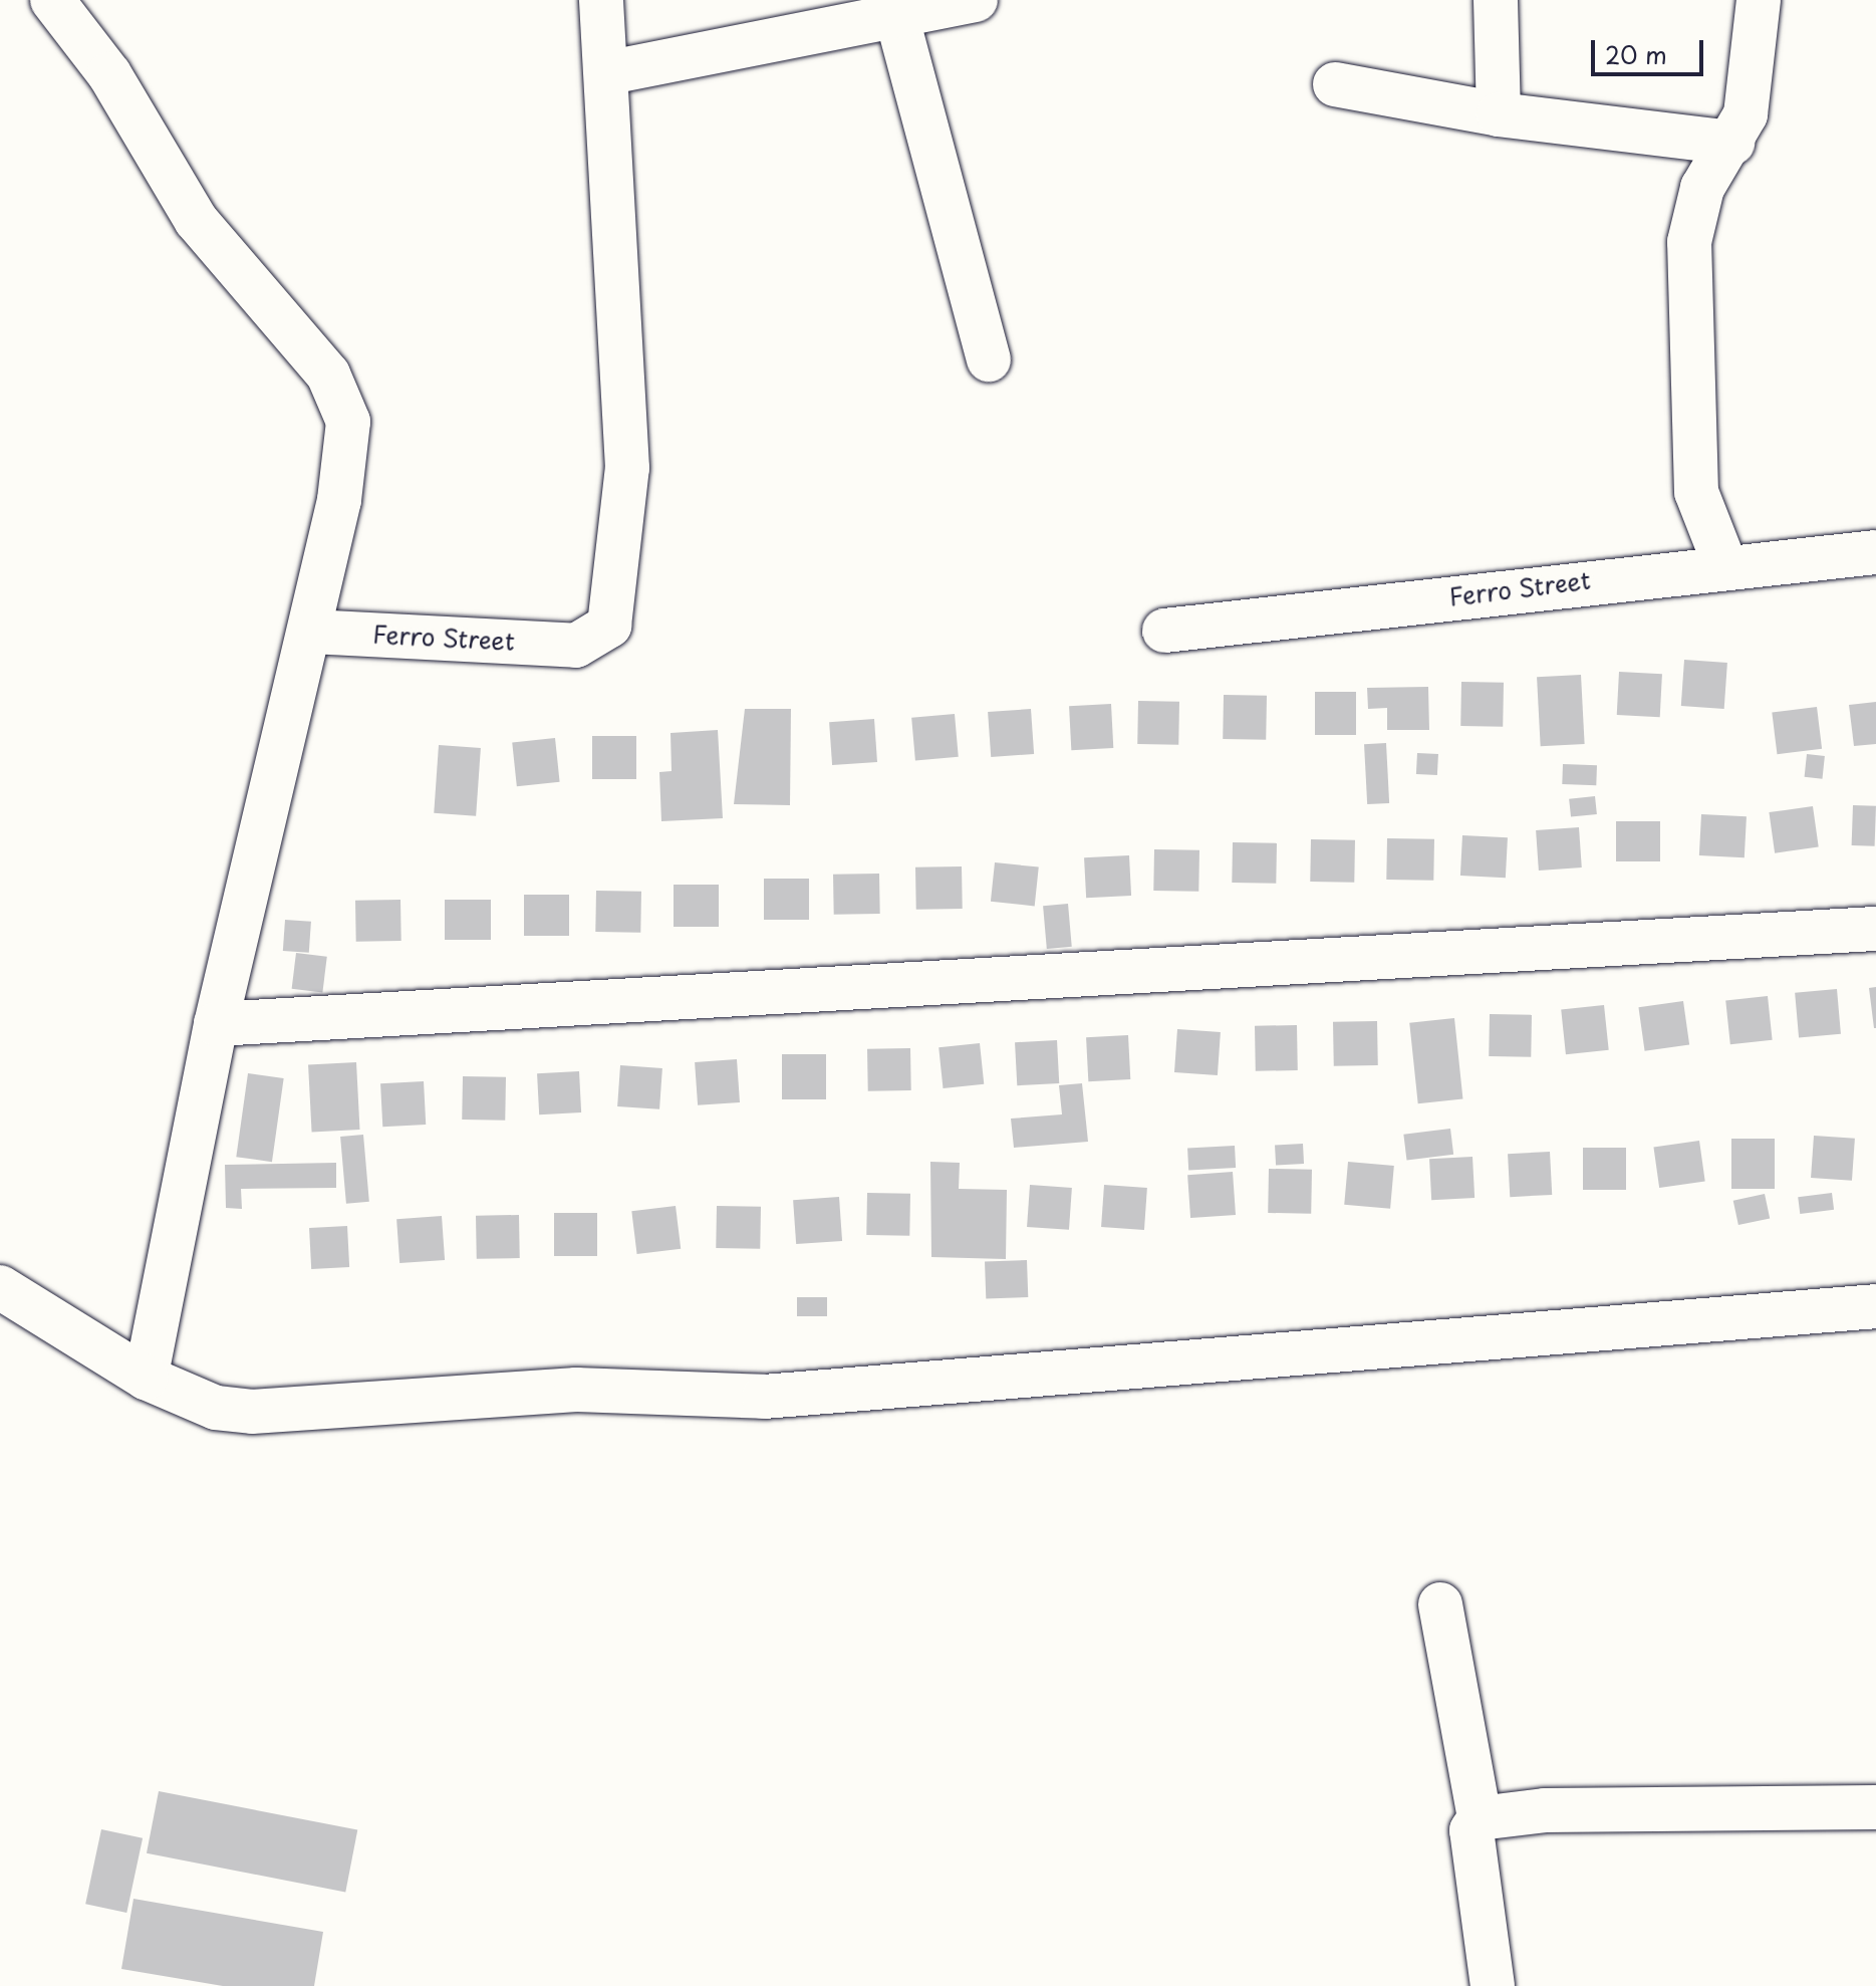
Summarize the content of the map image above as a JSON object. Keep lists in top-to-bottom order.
{
  "streets": {
    "street": ["Ferro Street"]
  },
  "scale_bar": "20 m"
}
